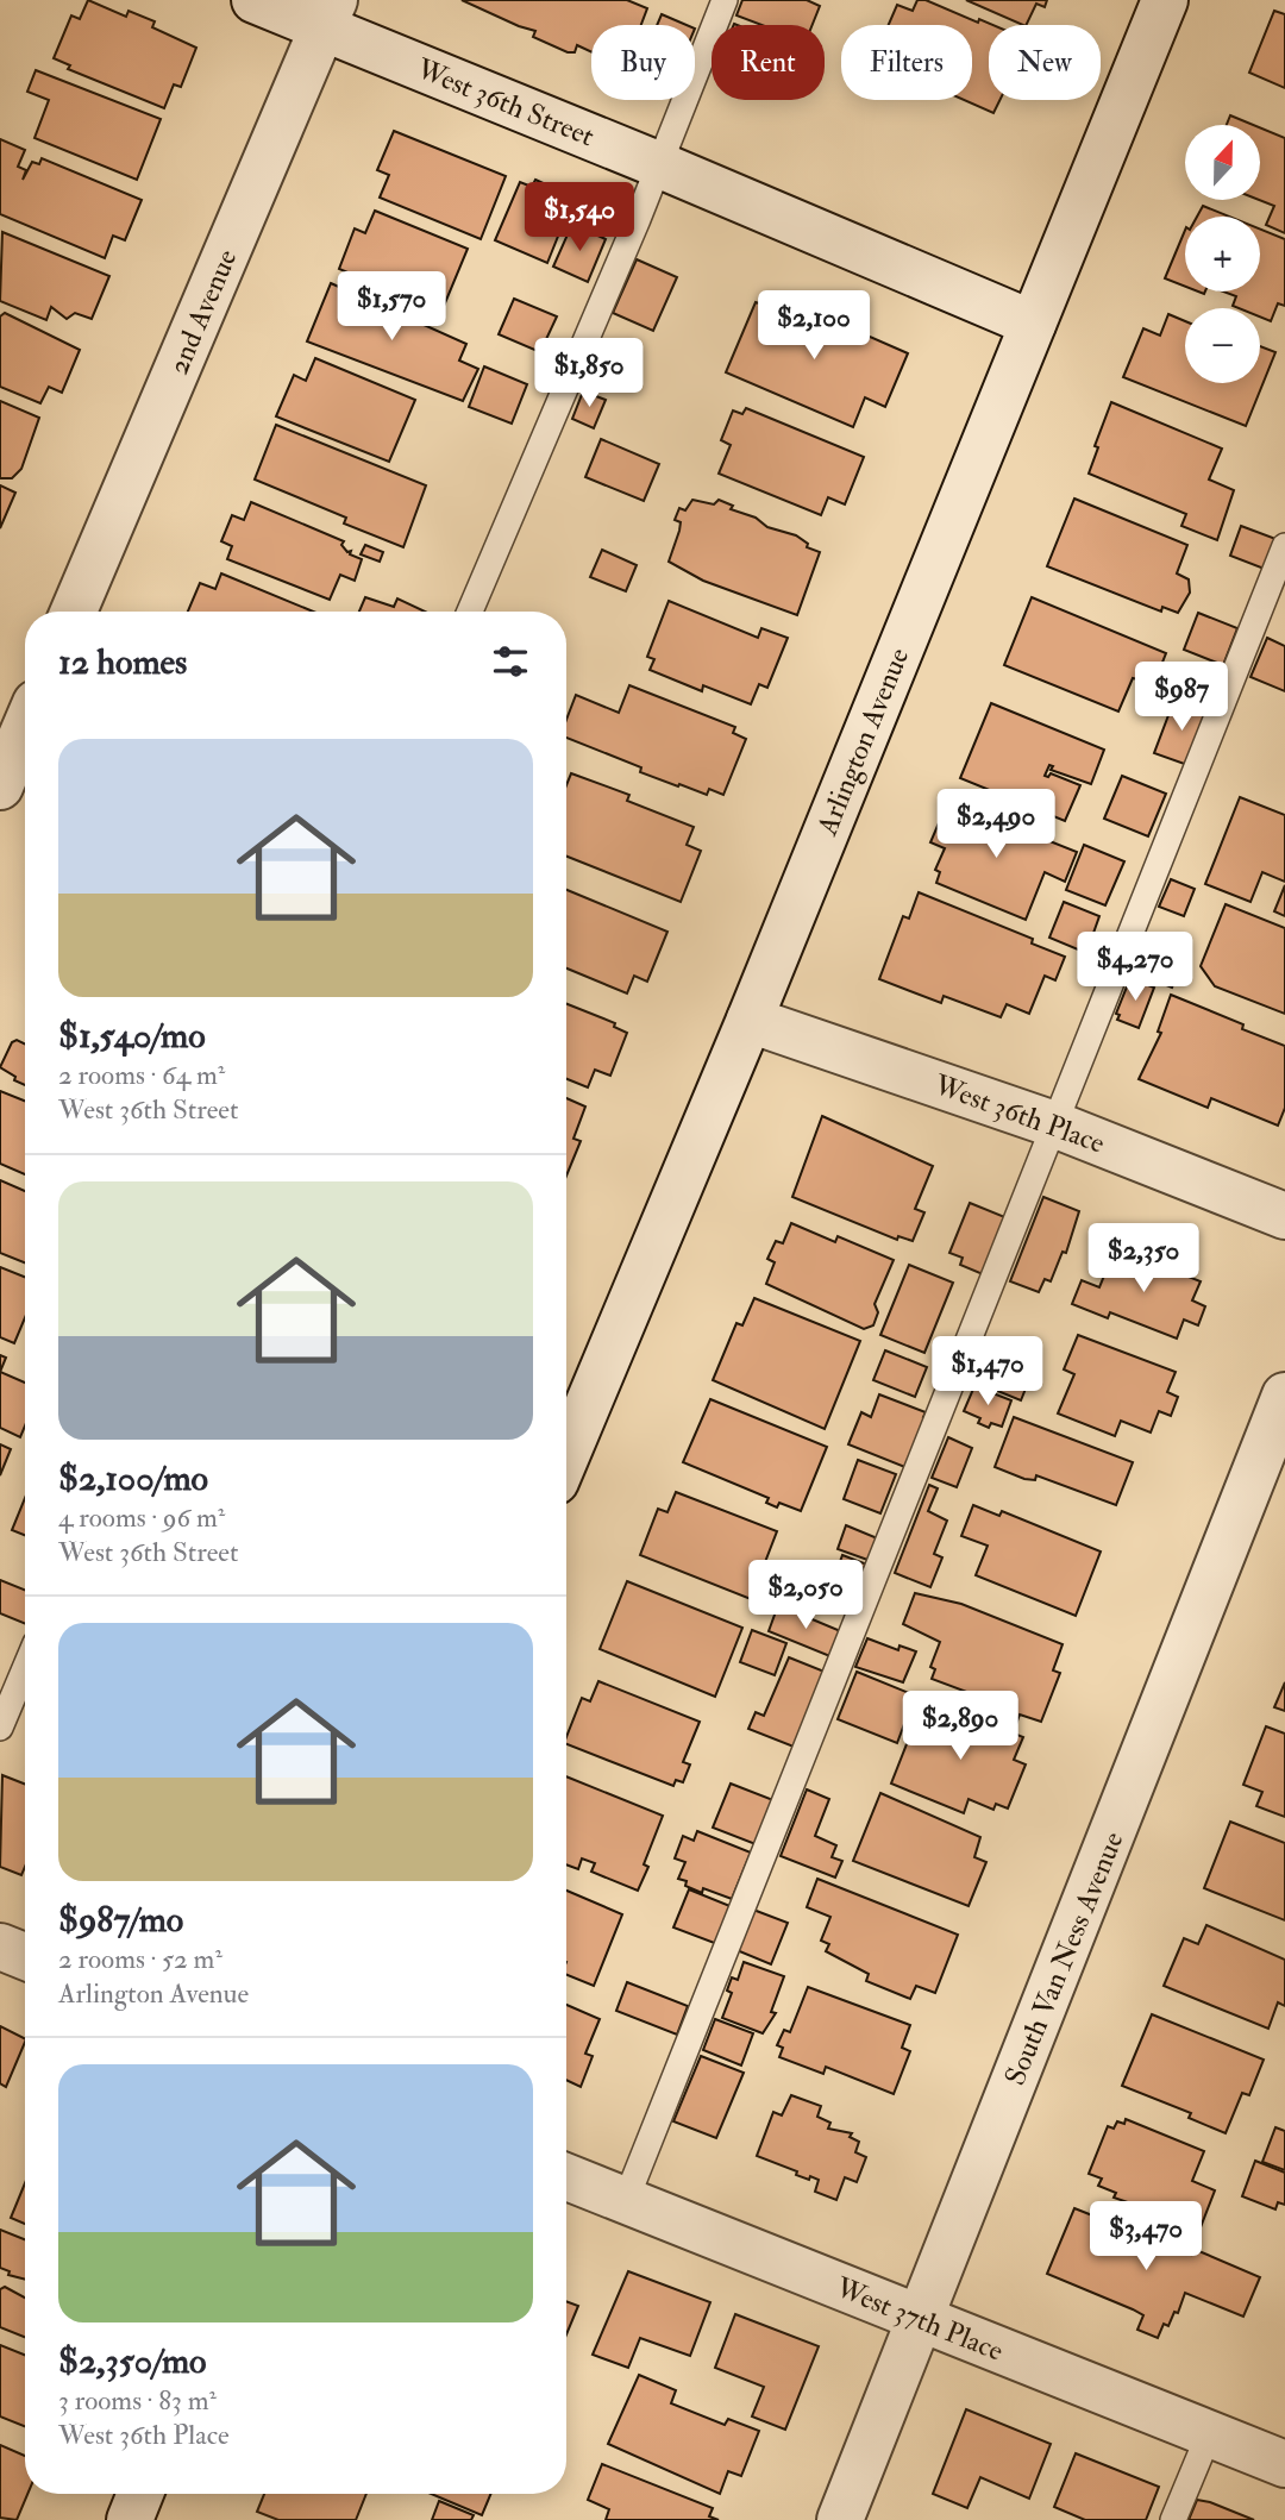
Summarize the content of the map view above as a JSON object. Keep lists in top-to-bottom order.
{
  "streets": {
    "street": [
      "West 36th Street",
      "2nd Avenue",
      "Arlington Avenue",
      "West 36th Place",
      "South Van Ness Avenue",
      "West 37th Place"
    ]
  },
  "crossings": [
    ["West 36th Street", "2nd Avenue"],
    ["West 36th Street", "Arlington Avenue"],
    ["Arlington Avenue", "West 36th Place"],
    ["South Van Ness Avenue", "West 37th Place"]
  ],
  "north": "top",
  "page": {
    "chip": [
      "Buy",
      "Rent",
      "Filters",
      "New"
    ],
    "map_buttons": ["+", "−"],
    "price": [
      "$1,540",
      "$1,570",
      "$2,100",
      "$1,850",
      "$987",
      "$2,490",
      "$4,270",
      "$2,350",
      "$1,470",
      "$2,050",
      "$2,890",
      "$3,470"
    ],
    "heading": "12 homes",
    "list": [
      {
        "name": "$1,540/mo",
        "note": "2 rooms · 64 m² · West 36th Street"
      },
      {
        "name": "$2,100/mo",
        "note": "4 rooms · 96 m² · West 36th Street"
      },
      {
        "name": "$987/mo",
        "note": "2 rooms · 52 m² · Arlington Avenue"
      },
      {
        "name": "$2,350/mo",
        "note": "3 rooms · 83 m² · West 36th Place"
      }
    ]
  }
}
